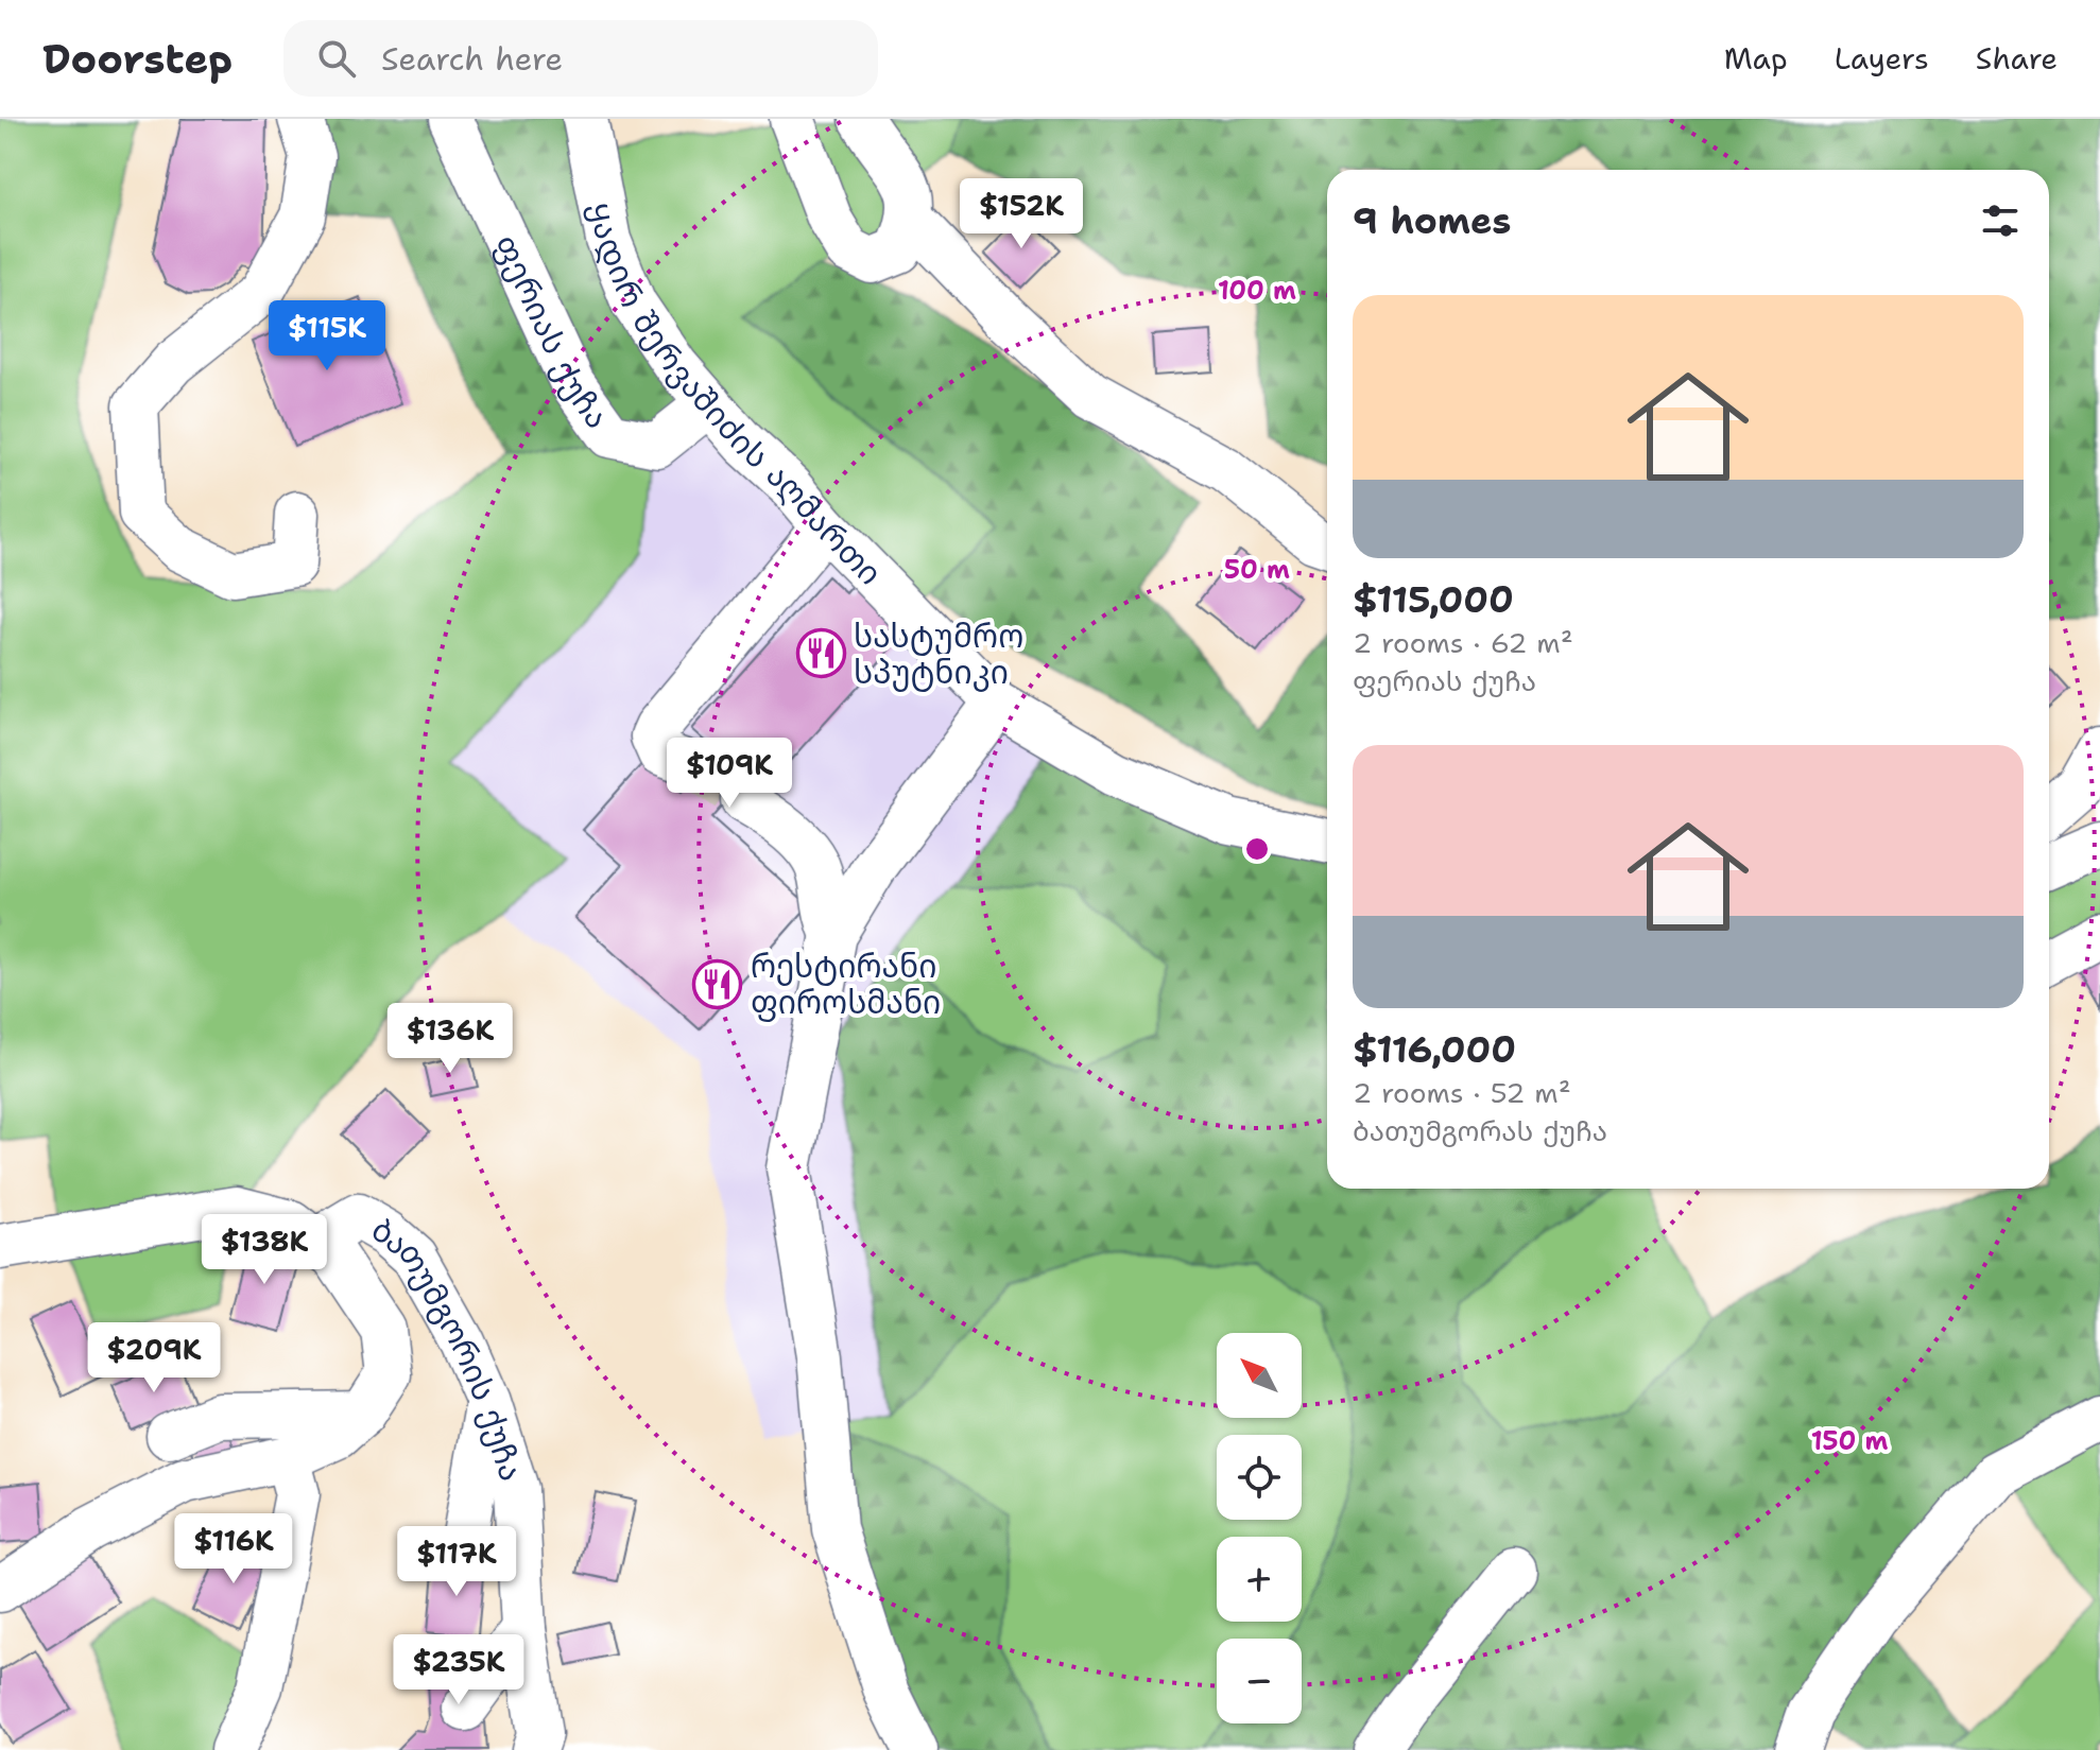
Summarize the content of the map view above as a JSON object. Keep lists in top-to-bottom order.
{
  "streets": {
    "street": ["ფერიას ქუჩა", "ყადირ შერვაშიძის აღმართი", "ბათუმგორის ქუჩა"]
  },
  "crossings": [
    ["ფერიას ქუჩა", "ყადირ შერვაშიძის აღმართი"]
  ],
  "places": {
    "restaurant": ["სასტუმრო სპუტნიკი", "რესტირანი ფიროსმანი"]
  },
  "north": "top left",
  "page": {
    "header": "Doorstep",
    "search": "Search here",
    "nav": ["Map", "Layers", "Share"],
    "heading": "9 homes",
    "price": [
      "$152K",
      "$115K",
      "$109K",
      "$136K",
      "$138K",
      "$209K",
      "$116K",
      "$117K",
      "$235K"
    ],
    "list": [
      {
        "name": "$115,000",
        "note": "2 rooms · 62 m² · ფერიას ქუჩა"
      },
      {
        "name": "$116,000",
        "note": "2 rooms · 52 m² · ბათუმგორას ქუჩა"
      }
    ],
    "map_buttons": ["+", "−"]
  },
  "rings": ["100 m", "50 m", "150 m"]
}
